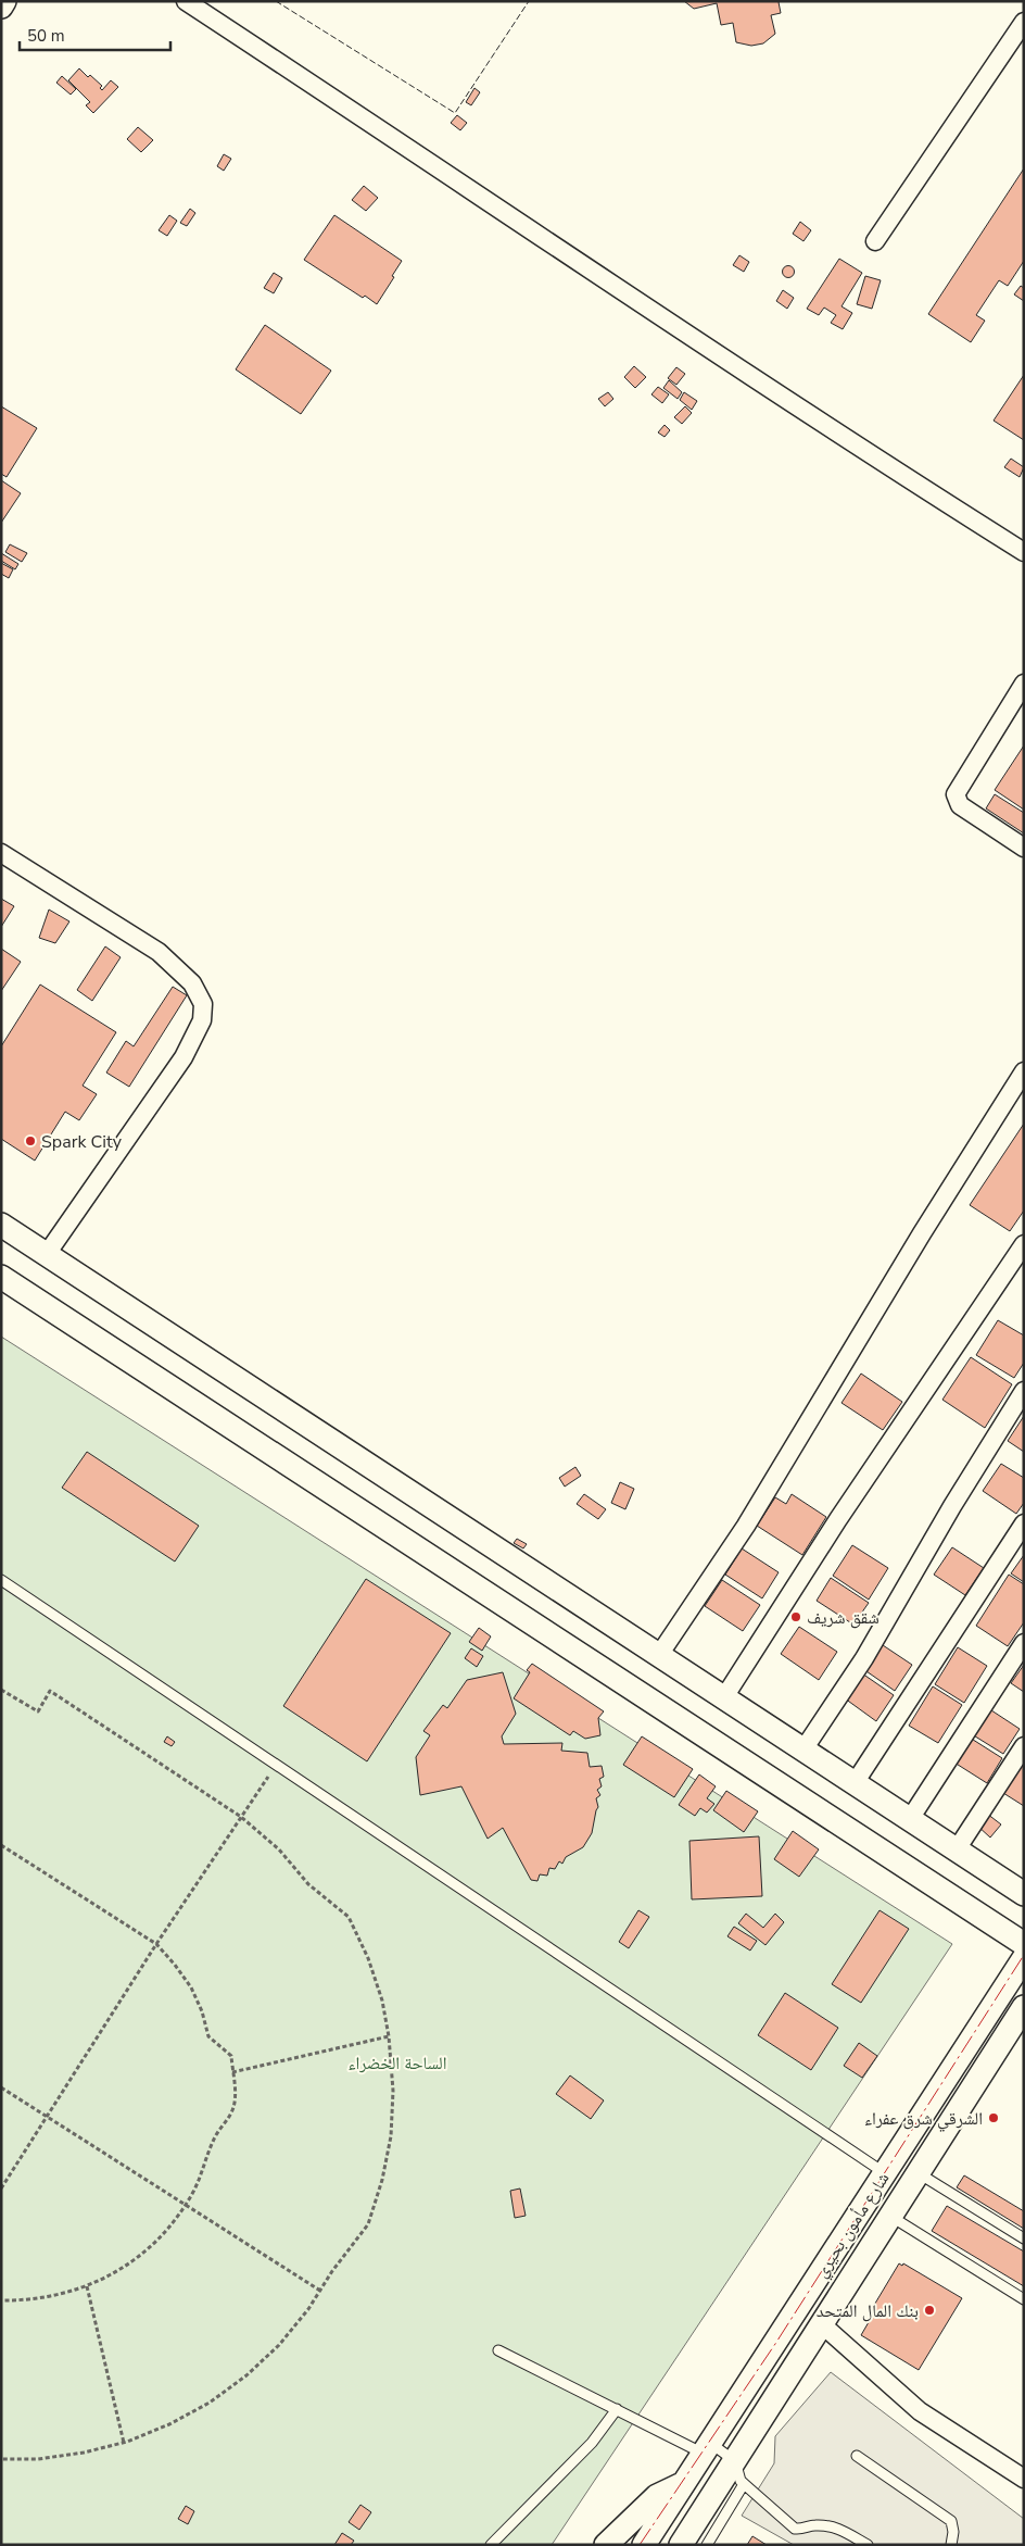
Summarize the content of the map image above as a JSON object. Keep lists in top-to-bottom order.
{
  "streets": {
    "street": ["شارع مأمون بحيري"]
  },
  "parks": ["الساحة الخضراء"],
  "places": [
    "Spark City",
    "شقق شريف",
    "الشرقي شرق عفراء",
    "بنك المال المتحد"
  ],
  "scale_bar": "50 m"
}
